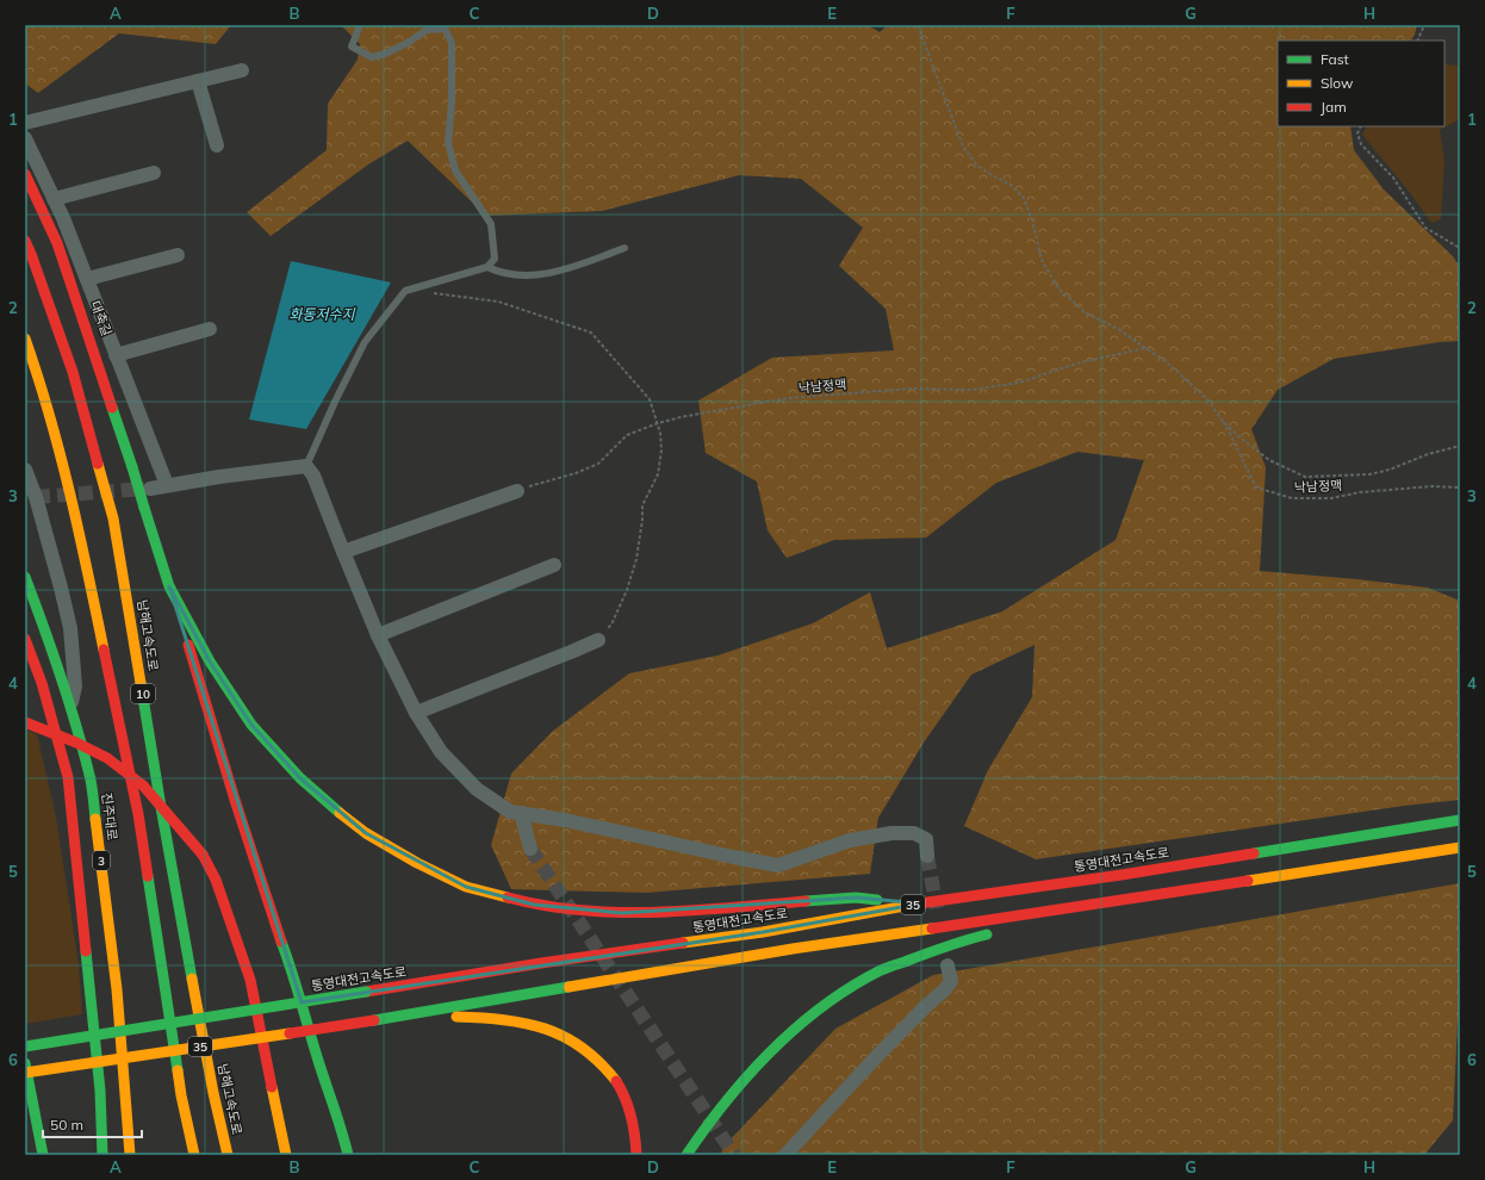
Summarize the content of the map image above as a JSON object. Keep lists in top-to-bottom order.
{
  "streets": {
    "main road": [
      "남해고속도로",
      "10",
      "진주대로",
      "통영대전고속도로",
      "3",
      "35"
    ],
    "street": ["대축길"],
    "path": ["낙남정맥"]
  },
  "water": ["화동저수지"],
  "legend": ["Fast", "Slow", "Jam"],
  "scale_bar": "50 m",
  "grid": {
    "columns": [
      "A",
      "B",
      "C",
      "D",
      "E",
      "F",
      "G",
      "H"
    ],
    "rows": [
      "1",
      "2",
      "3",
      "4",
      "5",
      "6"
    ]
  }
}
